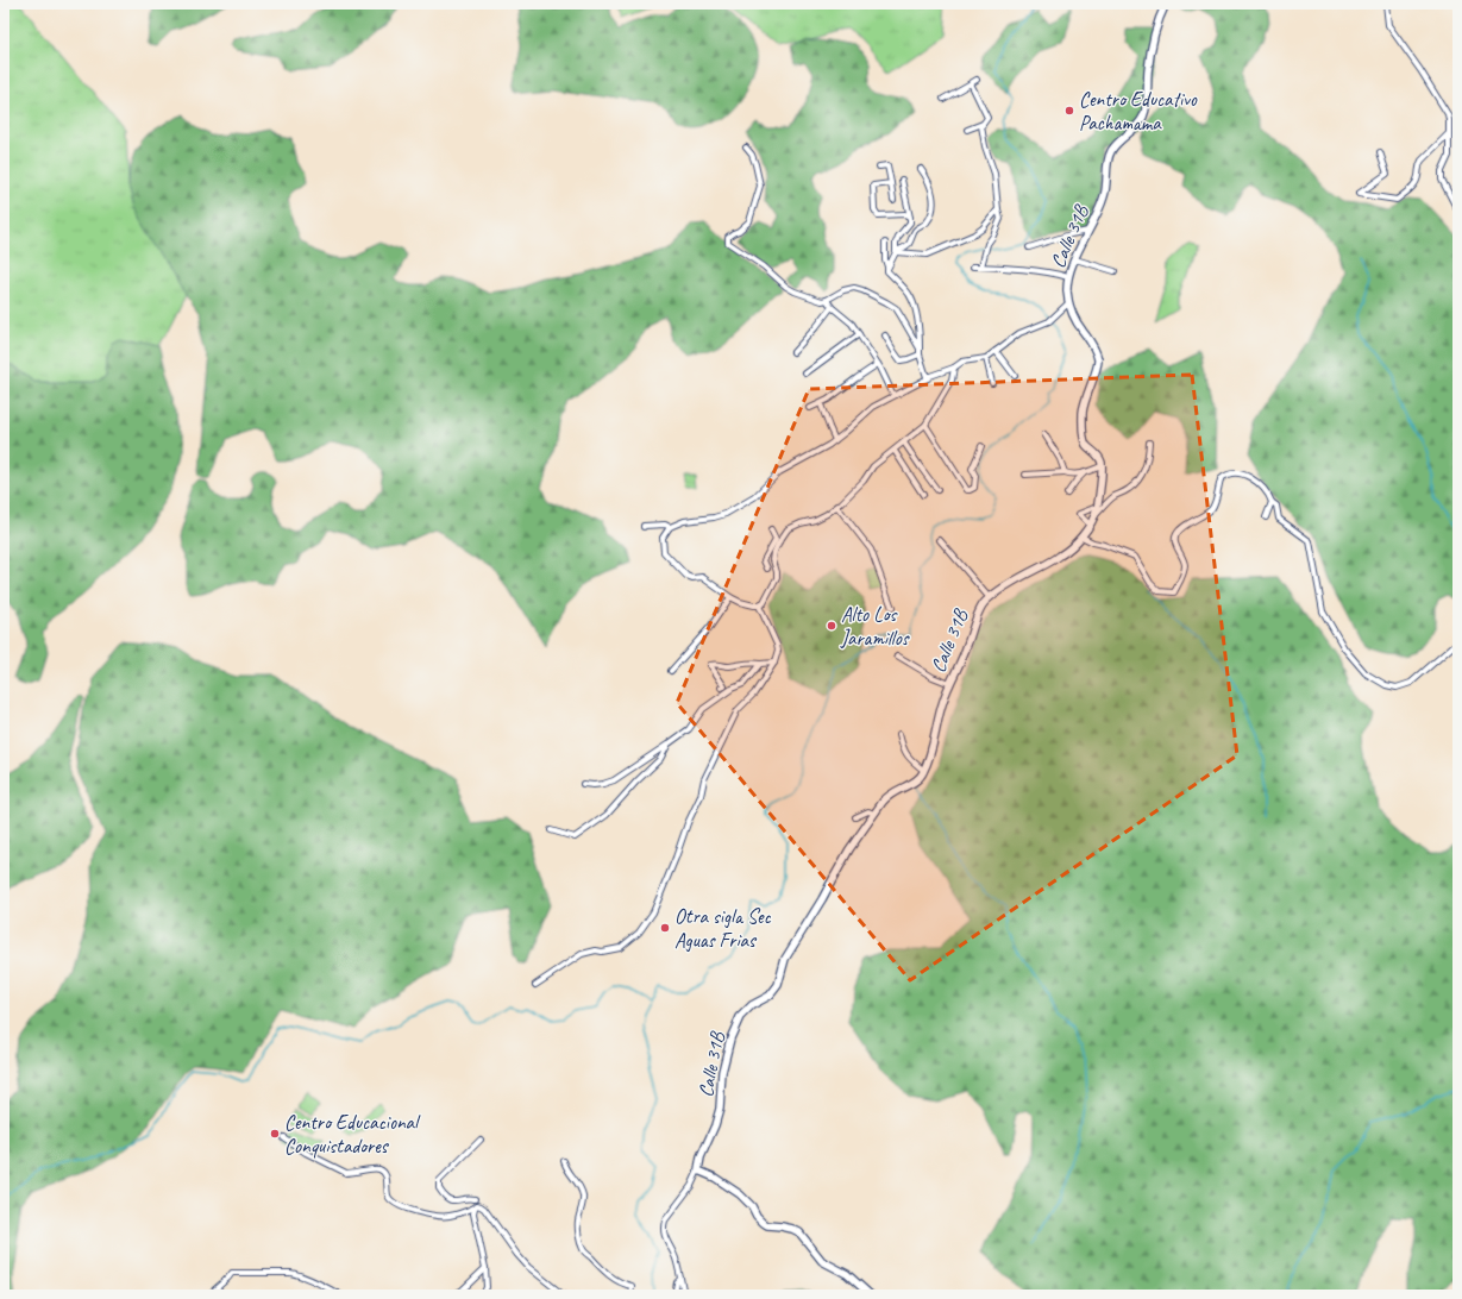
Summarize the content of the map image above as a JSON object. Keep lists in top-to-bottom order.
{
  "streets": {
    "street": ["Calle 31B"]
  },
  "places": [
    "Centro Educativo Pachamama",
    "Alto Los Jaramillos",
    "Otra sigla Sec Aguas Frias",
    "Centro Educacional Conquistadores"
  ]
}
